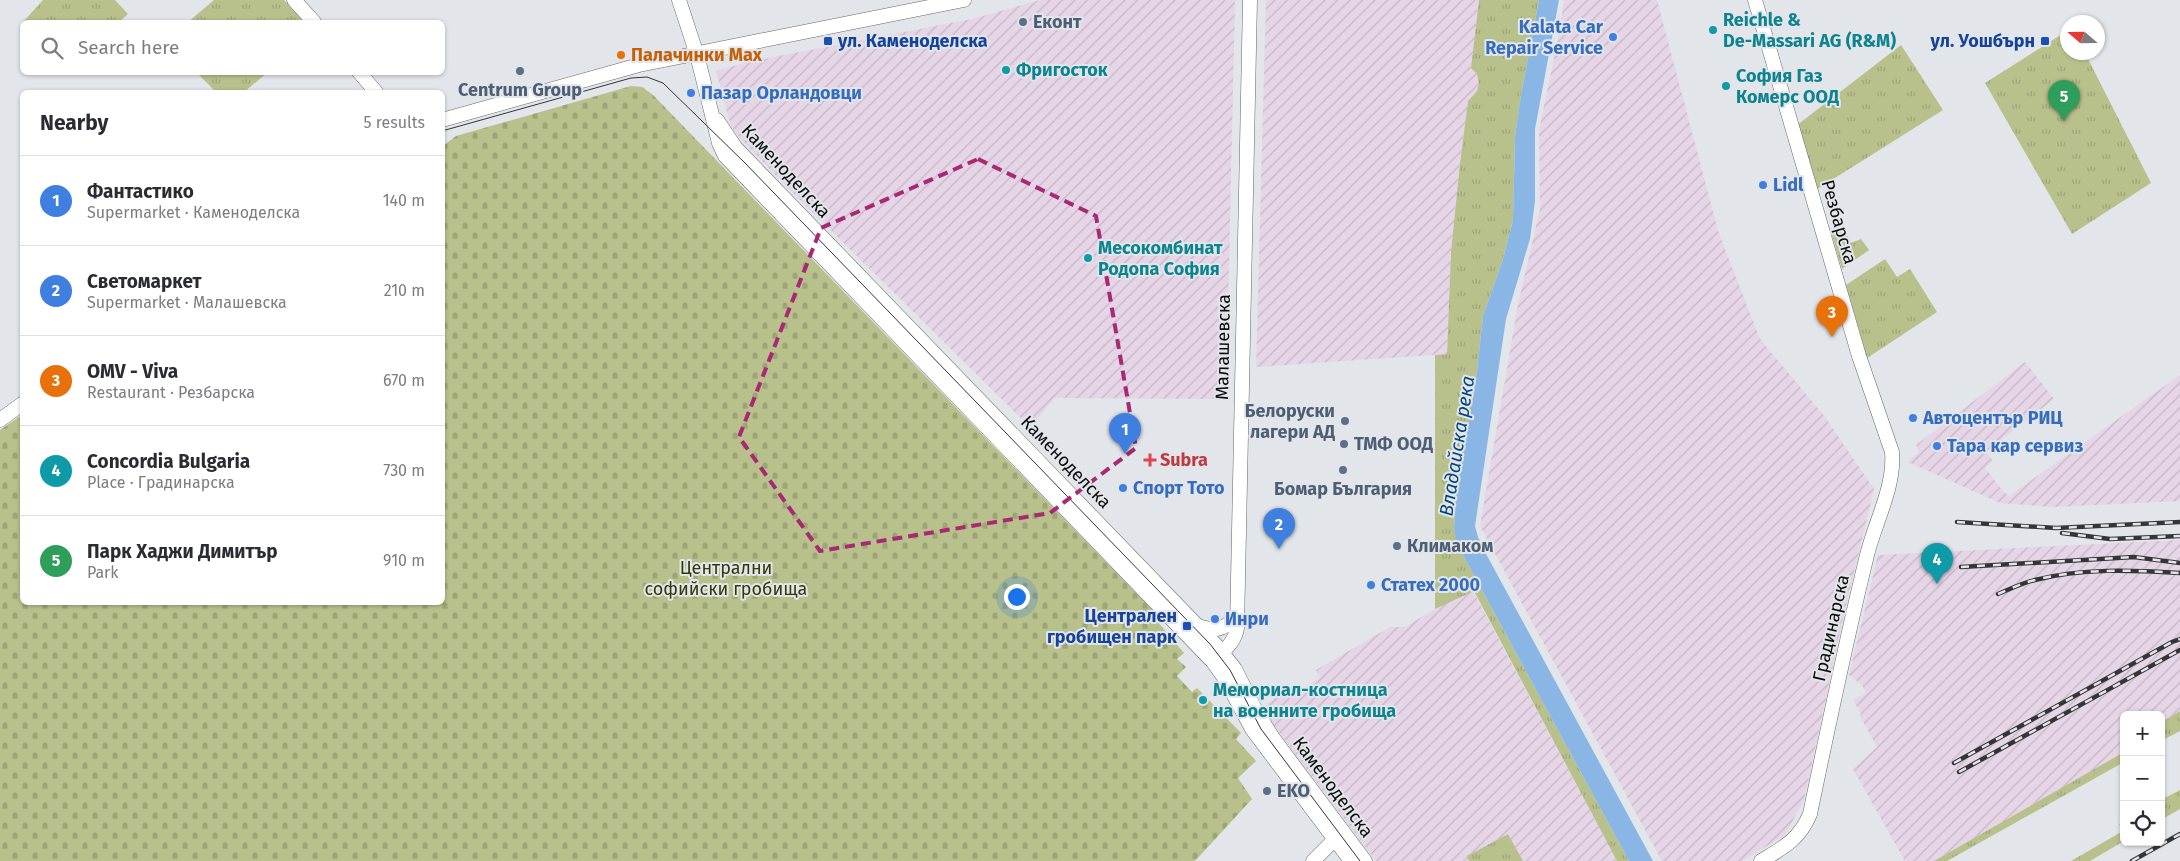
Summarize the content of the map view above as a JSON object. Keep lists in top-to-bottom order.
{
  "streets": {
    "street": [
      "Каменоделска",
      "Резбарска",
      "Малашевска",
      "Градинарска"
    ]
  },
  "crossings": [
    ["Каменоделска", "Малашевска"],
    ["Резбарска", "Градинарска"]
  ],
  "water": ["Владайска река"],
  "parks": ["Централни софийски гробища"],
  "places": {
    "other": [
      "Еконт",
      "Reichle & De-Massari AG (R&M)",
      "Kalata Car Repair Service",
      "Палачинки Max",
      "Фригосток",
      "Centrum Group",
      "София Газ Комерс ООД",
      "Пазар Орландовци",
      "Lidl",
      "Месокомбинат Родопа София",
      "Автоцентър РИЦ",
      "Белоруски лагери АД",
      "ТМФ ООД",
      "Тара кар сервиз",
      "Бомар България",
      "Спорт Тото",
      "Климаком",
      "Статех 2000",
      "Инри",
      "Мемориал-костница на военните гробища",
      "EKO"
    ],
    "transit": ["ул. Каменоделска", "ул. Уошбърн", "Централен гробищен парк"],
    "health": ["Subra"]
  },
  "north": "left",
  "page": {
    "search": "Search here",
    "pins": [
      "5",
      "3",
      "1",
      "2",
      "4"
    ],
    "heading": ["Nearby", "5 results"],
    "list": [
      {
        "mark": "1",
        "name": "Фантастико",
        "note": "Supermarket · Каменоделска",
        "value": "140 m"
      },
      {
        "mark": "2",
        "name": "Светомаркет",
        "note": "Supermarket · Малашевска",
        "value": "210 m"
      },
      {
        "mark": "3",
        "name": "OMV - Viva",
        "note": "Restaurant · Резбарска",
        "value": "670 m"
      },
      {
        "mark": "4",
        "name": "Concordia Bulgaria",
        "note": "Place · Градинарска",
        "value": "730 m"
      },
      {
        "mark": "5",
        "name": "Парк Хаджи Димитър",
        "note": "Park",
        "value": "910 m"
      }
    ],
    "map_buttons": ["+", "−"]
  }
}
